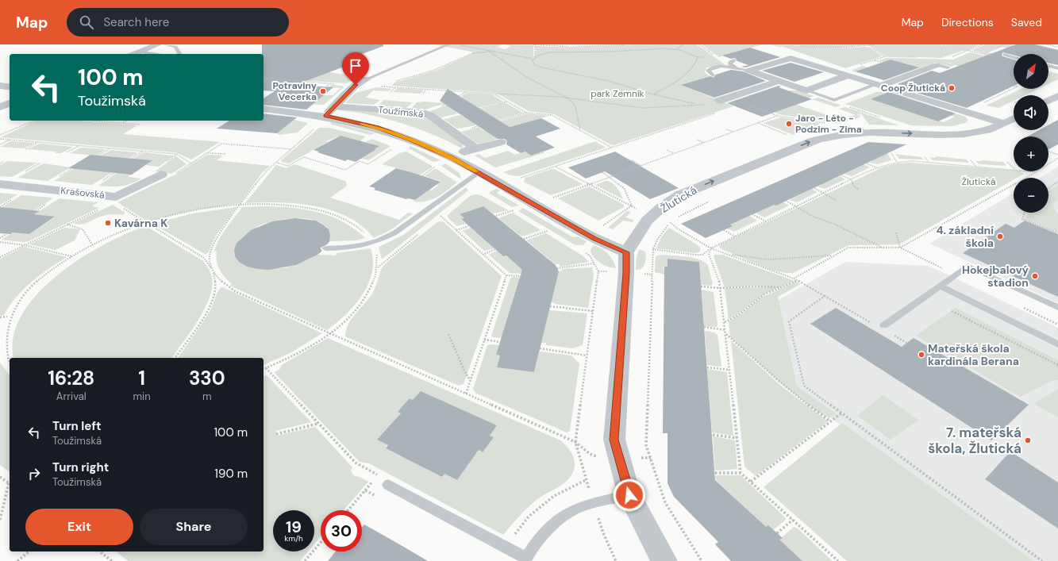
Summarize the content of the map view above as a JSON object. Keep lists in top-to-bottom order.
{
  "streets": {
    "street": ["Toužimská", "Krašovská", "Žlutická"]
  },
  "crossings": [
    ["Toužimská", "Žlutická"]
  ],
  "parks": ["park Zemník", "Žlutická"],
  "places": [
    "Coop Žlutická",
    "Potraviny Vecerka",
    "Jaro - Léto - Podzim - Zima",
    "Kavárna K",
    "4. základní škola",
    "Hokejbalový stadion",
    "Mateřská škola kardinála Berana",
    "7. mateřská škola, Žlutická"
  ],
  "north": "top right",
  "page": {
    "header": "Map",
    "search": "Search here",
    "nav": ["Map", "Directions", "Saved"],
    "map_buttons": ["+", "−"],
    "turn": ["100 m", "Toužimská"],
    "eta": [
      "16:28",
      "Arrival",
      "1",
      "min",
      "330",
      "m"
    ],
    "list": [
      {
        "name": "Turn left",
        "note": "Toužimská",
        "value": "100 m"
      },
      {
        "name": "Turn right",
        "note": "Toužimská",
        "value": "190 m"
      }
    ],
    "buttons": ["Exit", "Share"],
    "speed": "19 km/h",
    "limit": "30"
  }
}
